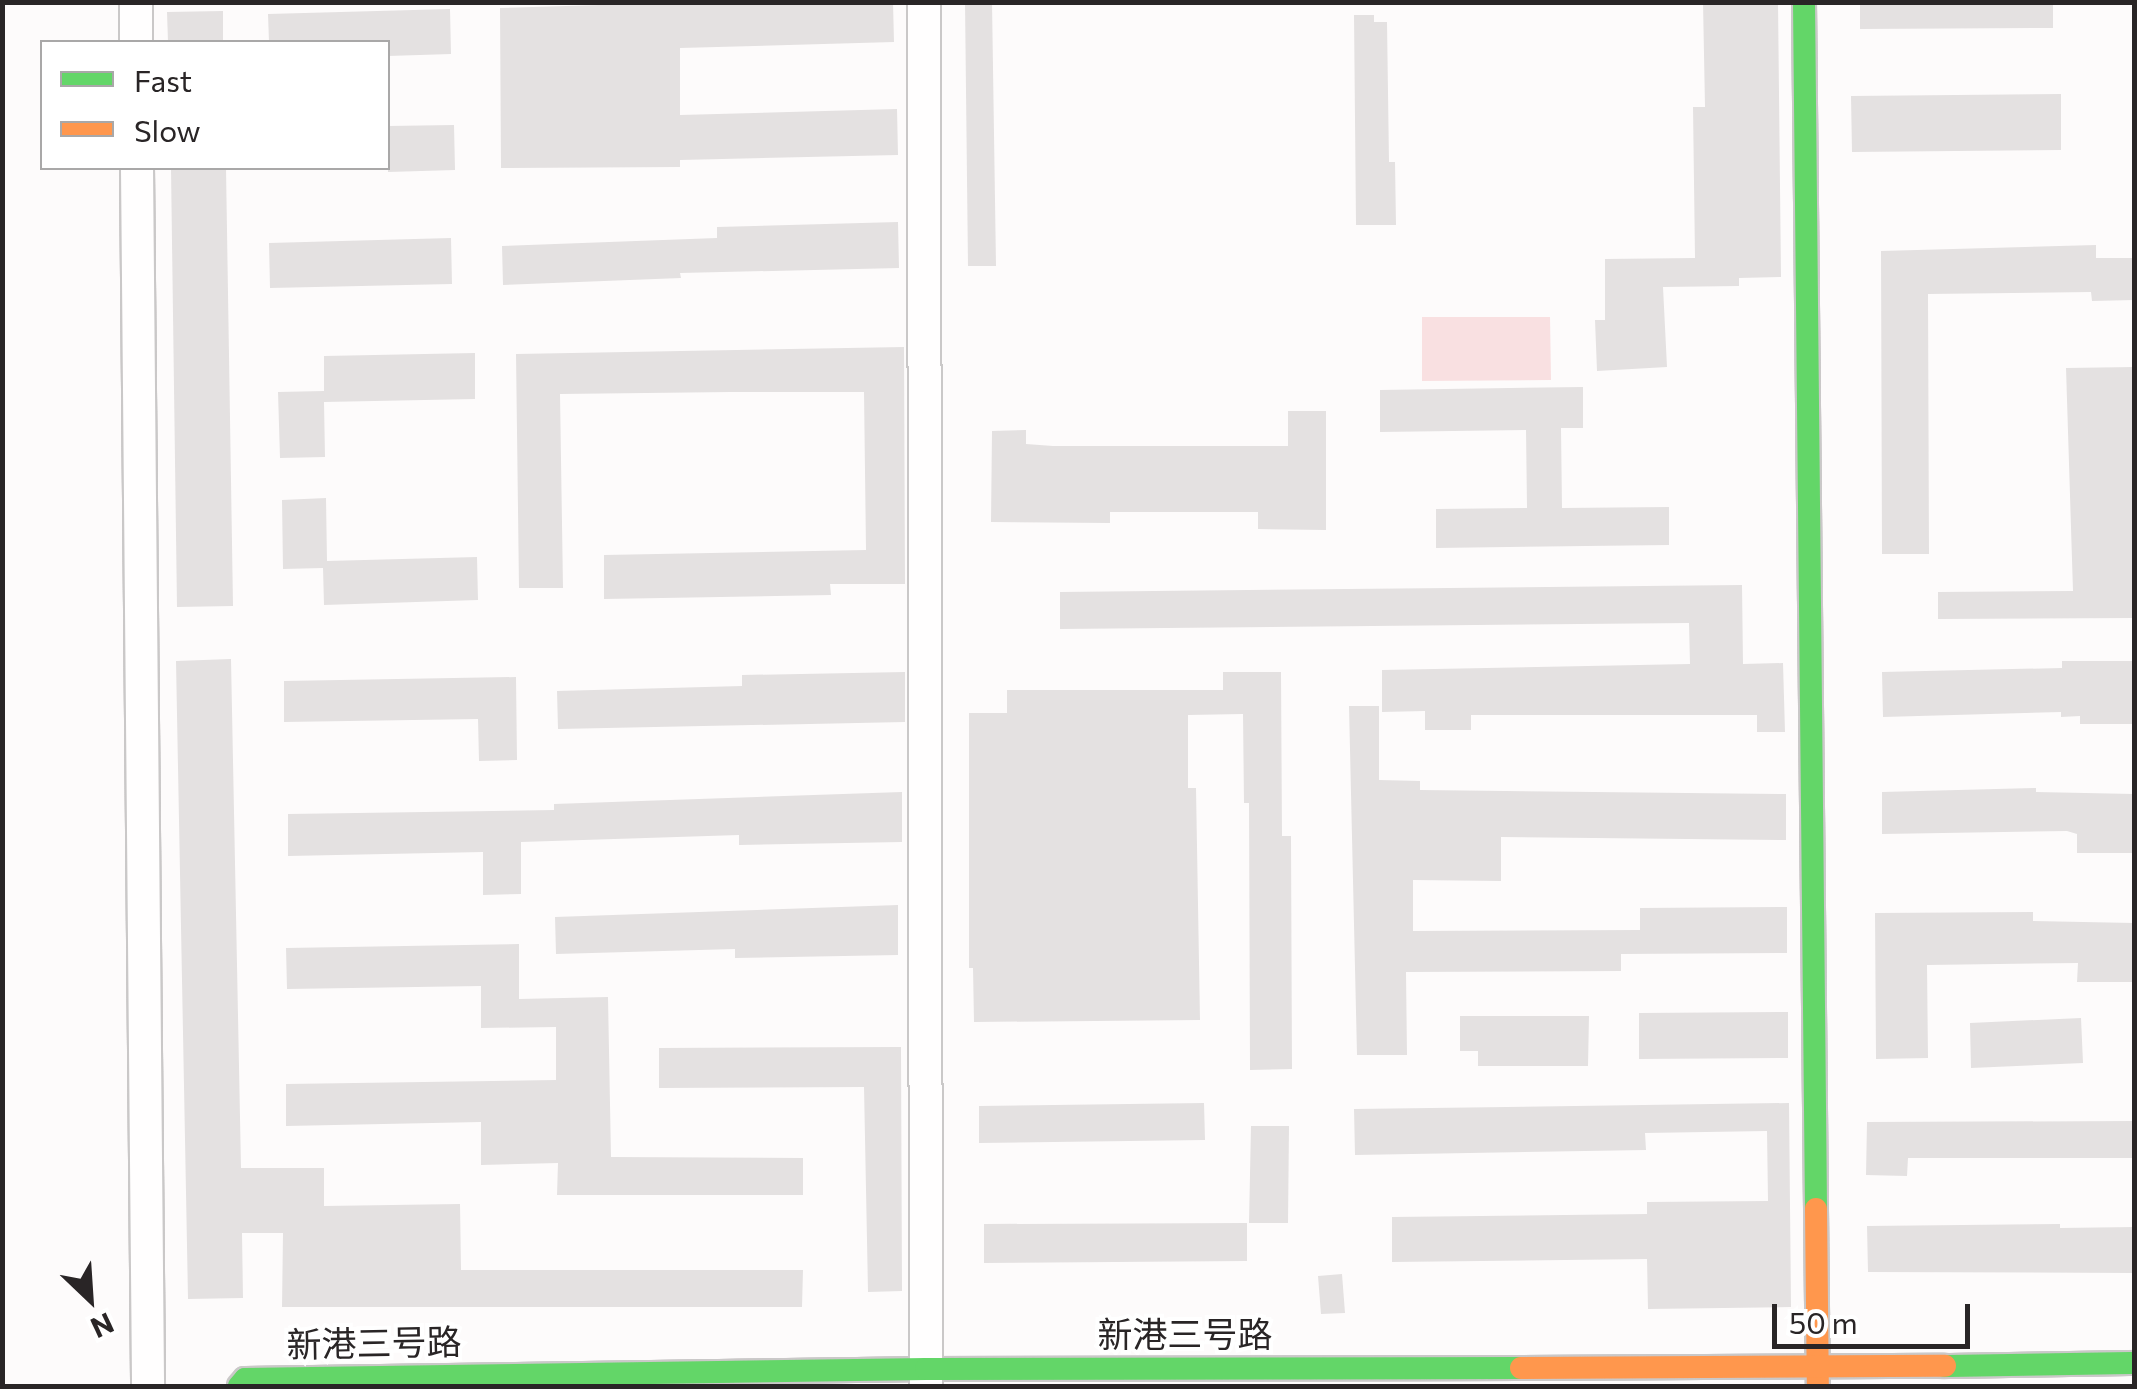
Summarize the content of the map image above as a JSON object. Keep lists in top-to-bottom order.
{
  "streets": {
    "street": ["新港三号路"]
  },
  "legend": ["Fast", "Slow"],
  "scale_bar": "50 m",
  "north": "bottom right"
}
